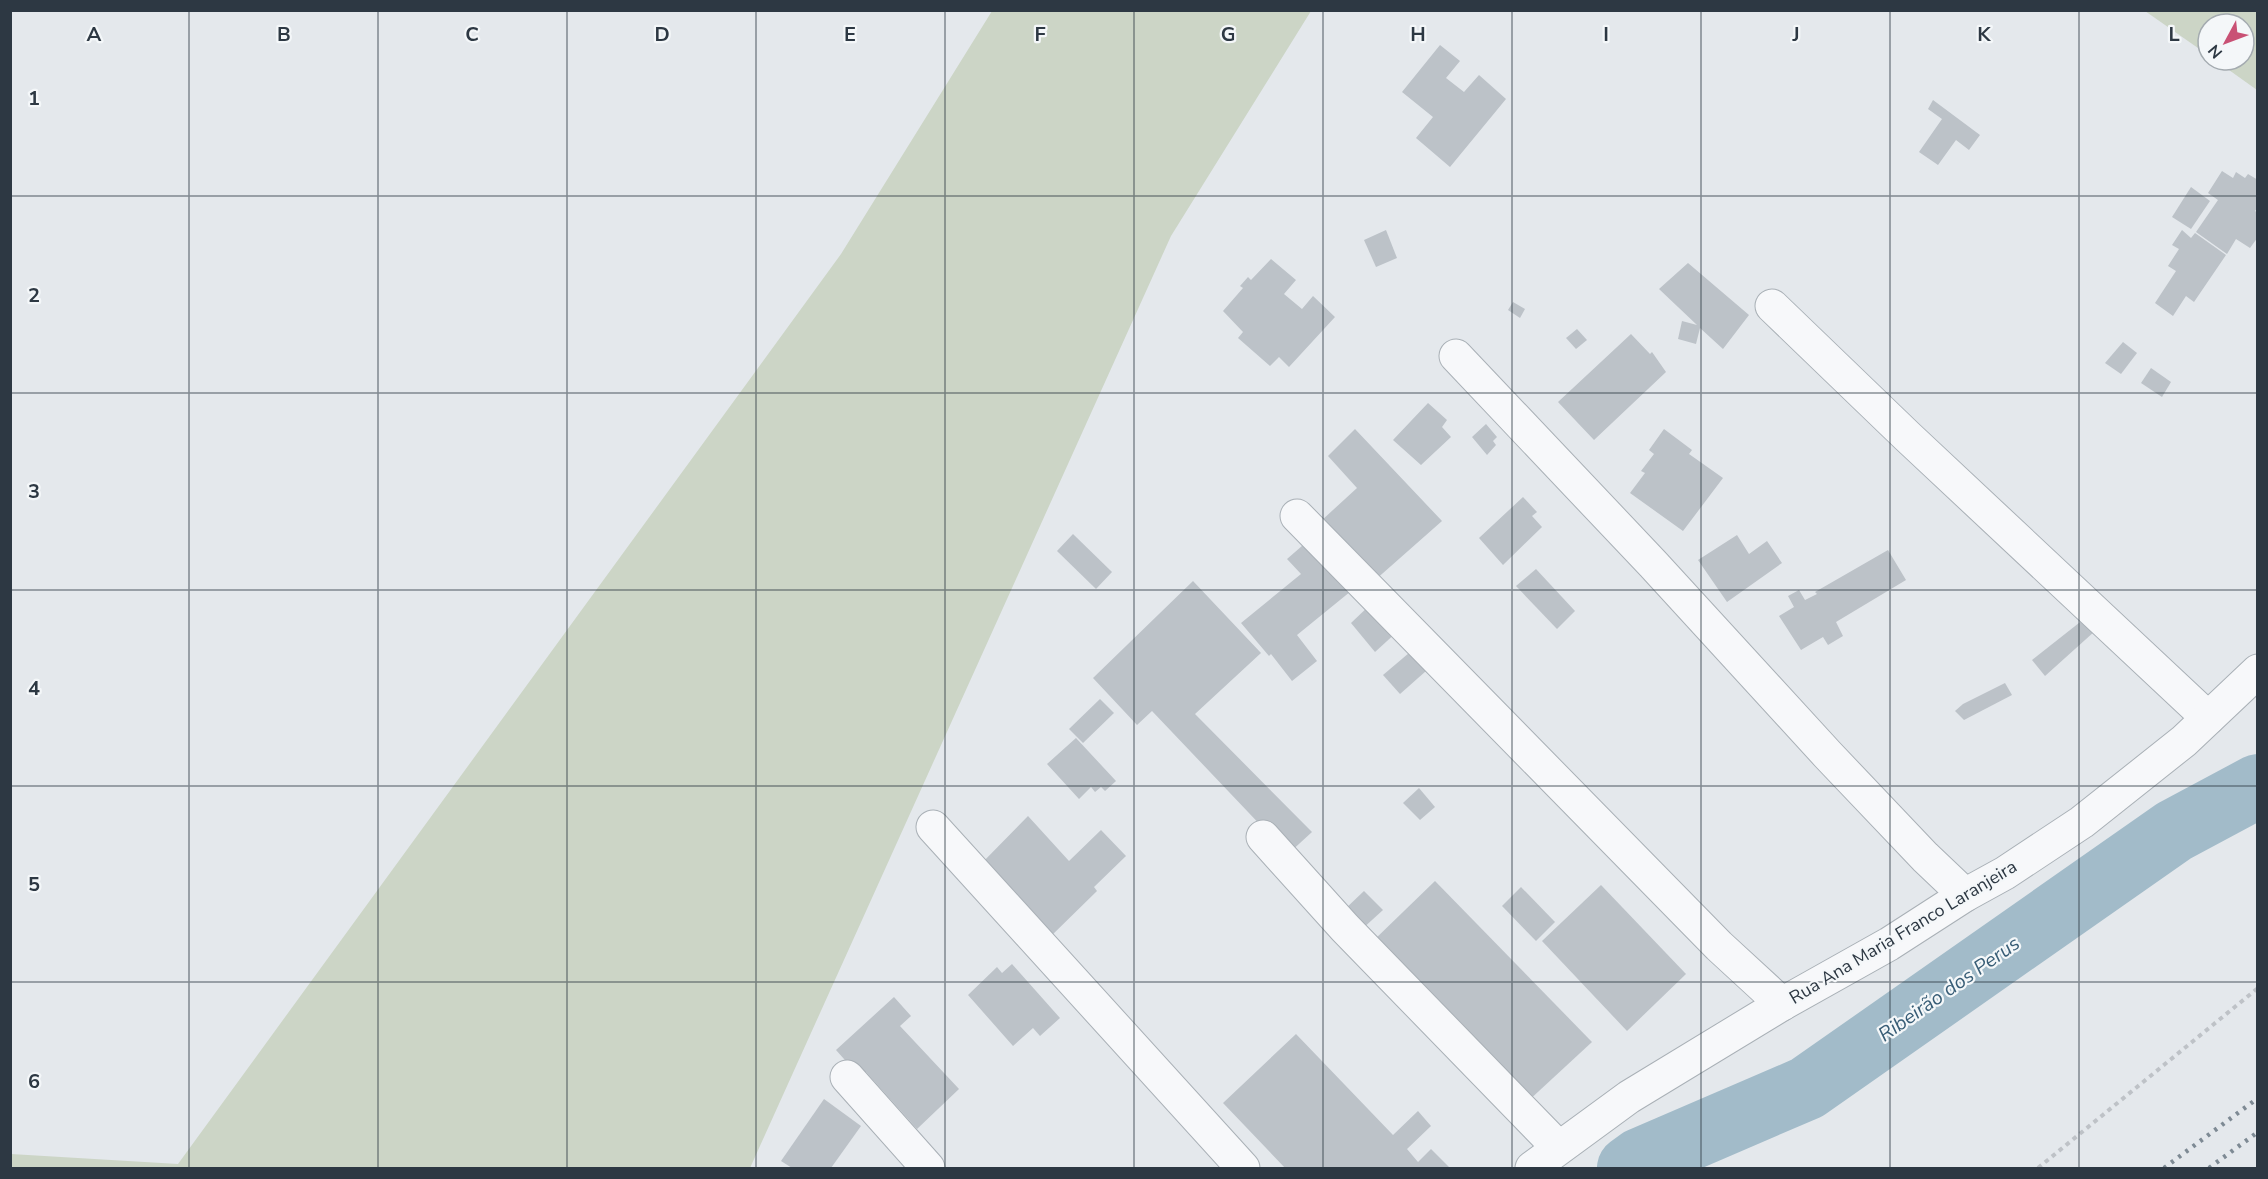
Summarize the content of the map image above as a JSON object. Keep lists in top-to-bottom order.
{
  "streets": {
    "street": ["Rua Ana Maria Franco Laranjeira"]
  },
  "water": ["Ribeirão dos Perus"],
  "north": "bottom left",
  "grid": {
    "columns": [
      "A",
      "B",
      "C",
      "D",
      "E",
      "F",
      "G",
      "H",
      "I",
      "J",
      "K",
      "L"
    ],
    "rows": [
      "1",
      "2",
      "3",
      "4",
      "5",
      "6"
    ]
  }
}
